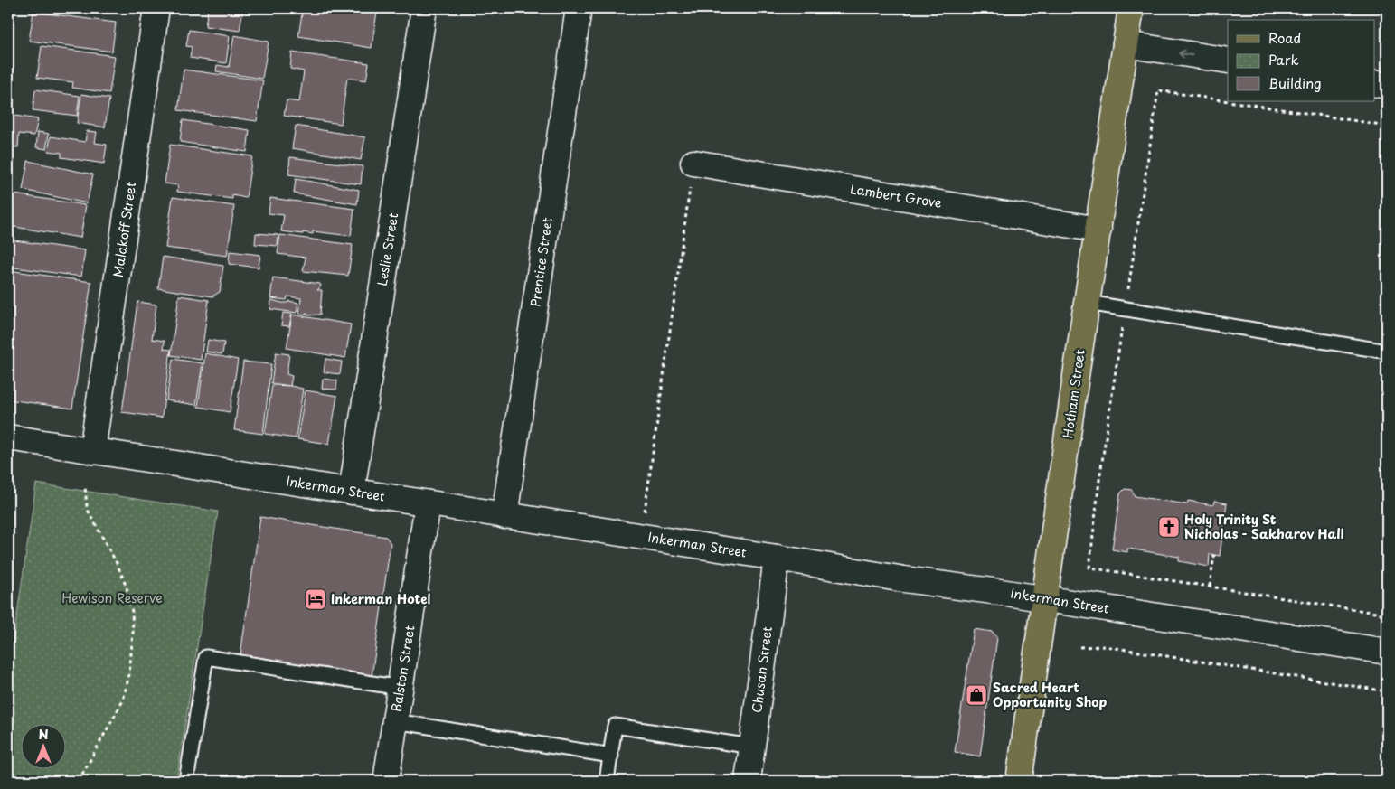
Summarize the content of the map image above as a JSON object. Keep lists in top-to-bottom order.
{
  "streets": {
    "main road": ["Hotham Street"],
    "street": [
      "Lambert Grove",
      "Malakoff Street",
      "Leslie Street",
      "Prentice Street",
      "Inkerman Street",
      "Balston Street",
      "Chusan Street"
    ]
  },
  "crossings": [
    ["Lambert Grove", "Hotham Street"],
    ["Malakoff Street", "Inkerman Street"],
    ["Leslie Street", "Inkerman Street"],
    ["Prentice Street", "Inkerman Street"],
    ["Hotham Street", "Inkerman Street"],
    ["Inkerman Street", "Balston Street"],
    ["Inkerman Street", "Chusan Street"]
  ],
  "parks": ["Hewison Reserve"],
  "places": {
    "church": ["Holy Trinity St Nicholas - Sakharov Hall"],
    "hotel": ["Inkerman Hotel"],
    "shop": ["Sacred Heart Opportunity Shop"]
  },
  "legend": ["Road", "Park", "Building"],
  "north": "top"
}
